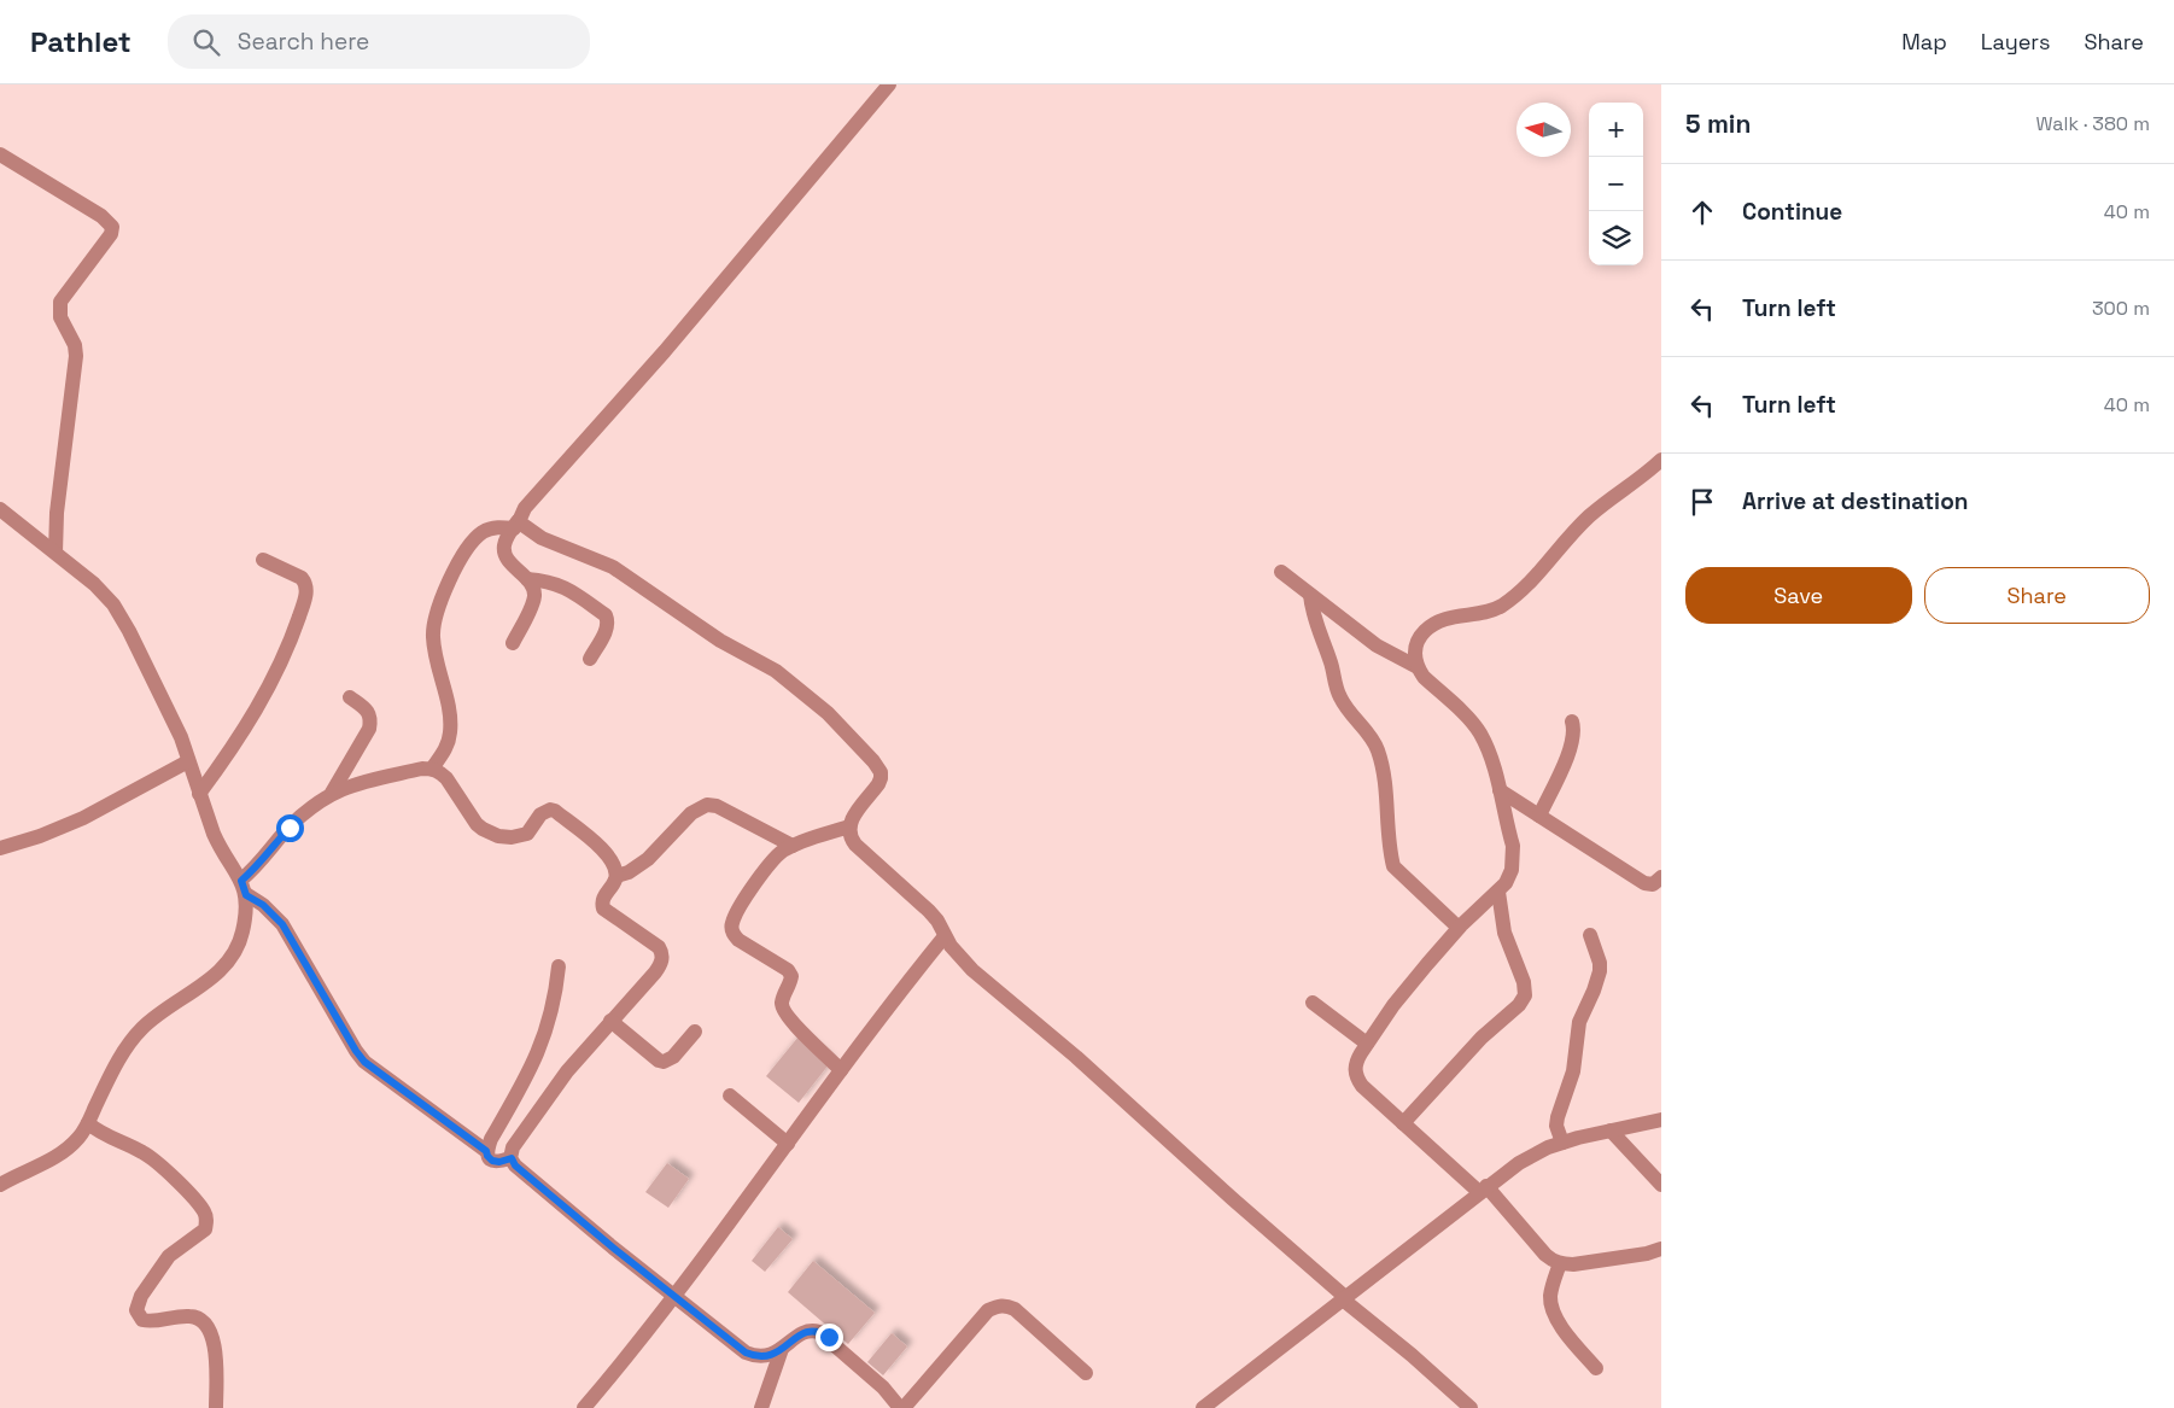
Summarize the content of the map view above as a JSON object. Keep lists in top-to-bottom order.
{
  "north": "left",
  "page": {
    "header": "Pathlet",
    "search": "Search here",
    "nav": ["Map", "Layers", "Share"],
    "heading": ["5 min", "Walk · 380 m"],
    "map_buttons": ["+", "−"],
    "list": [
      ["Continue", "40 m"],
      ["Turn left", "300 m"],
      ["Turn left", "40 m"],
      "Arrive at destination"
    ],
    "buttons": ["Save", "Share"]
  }
}
